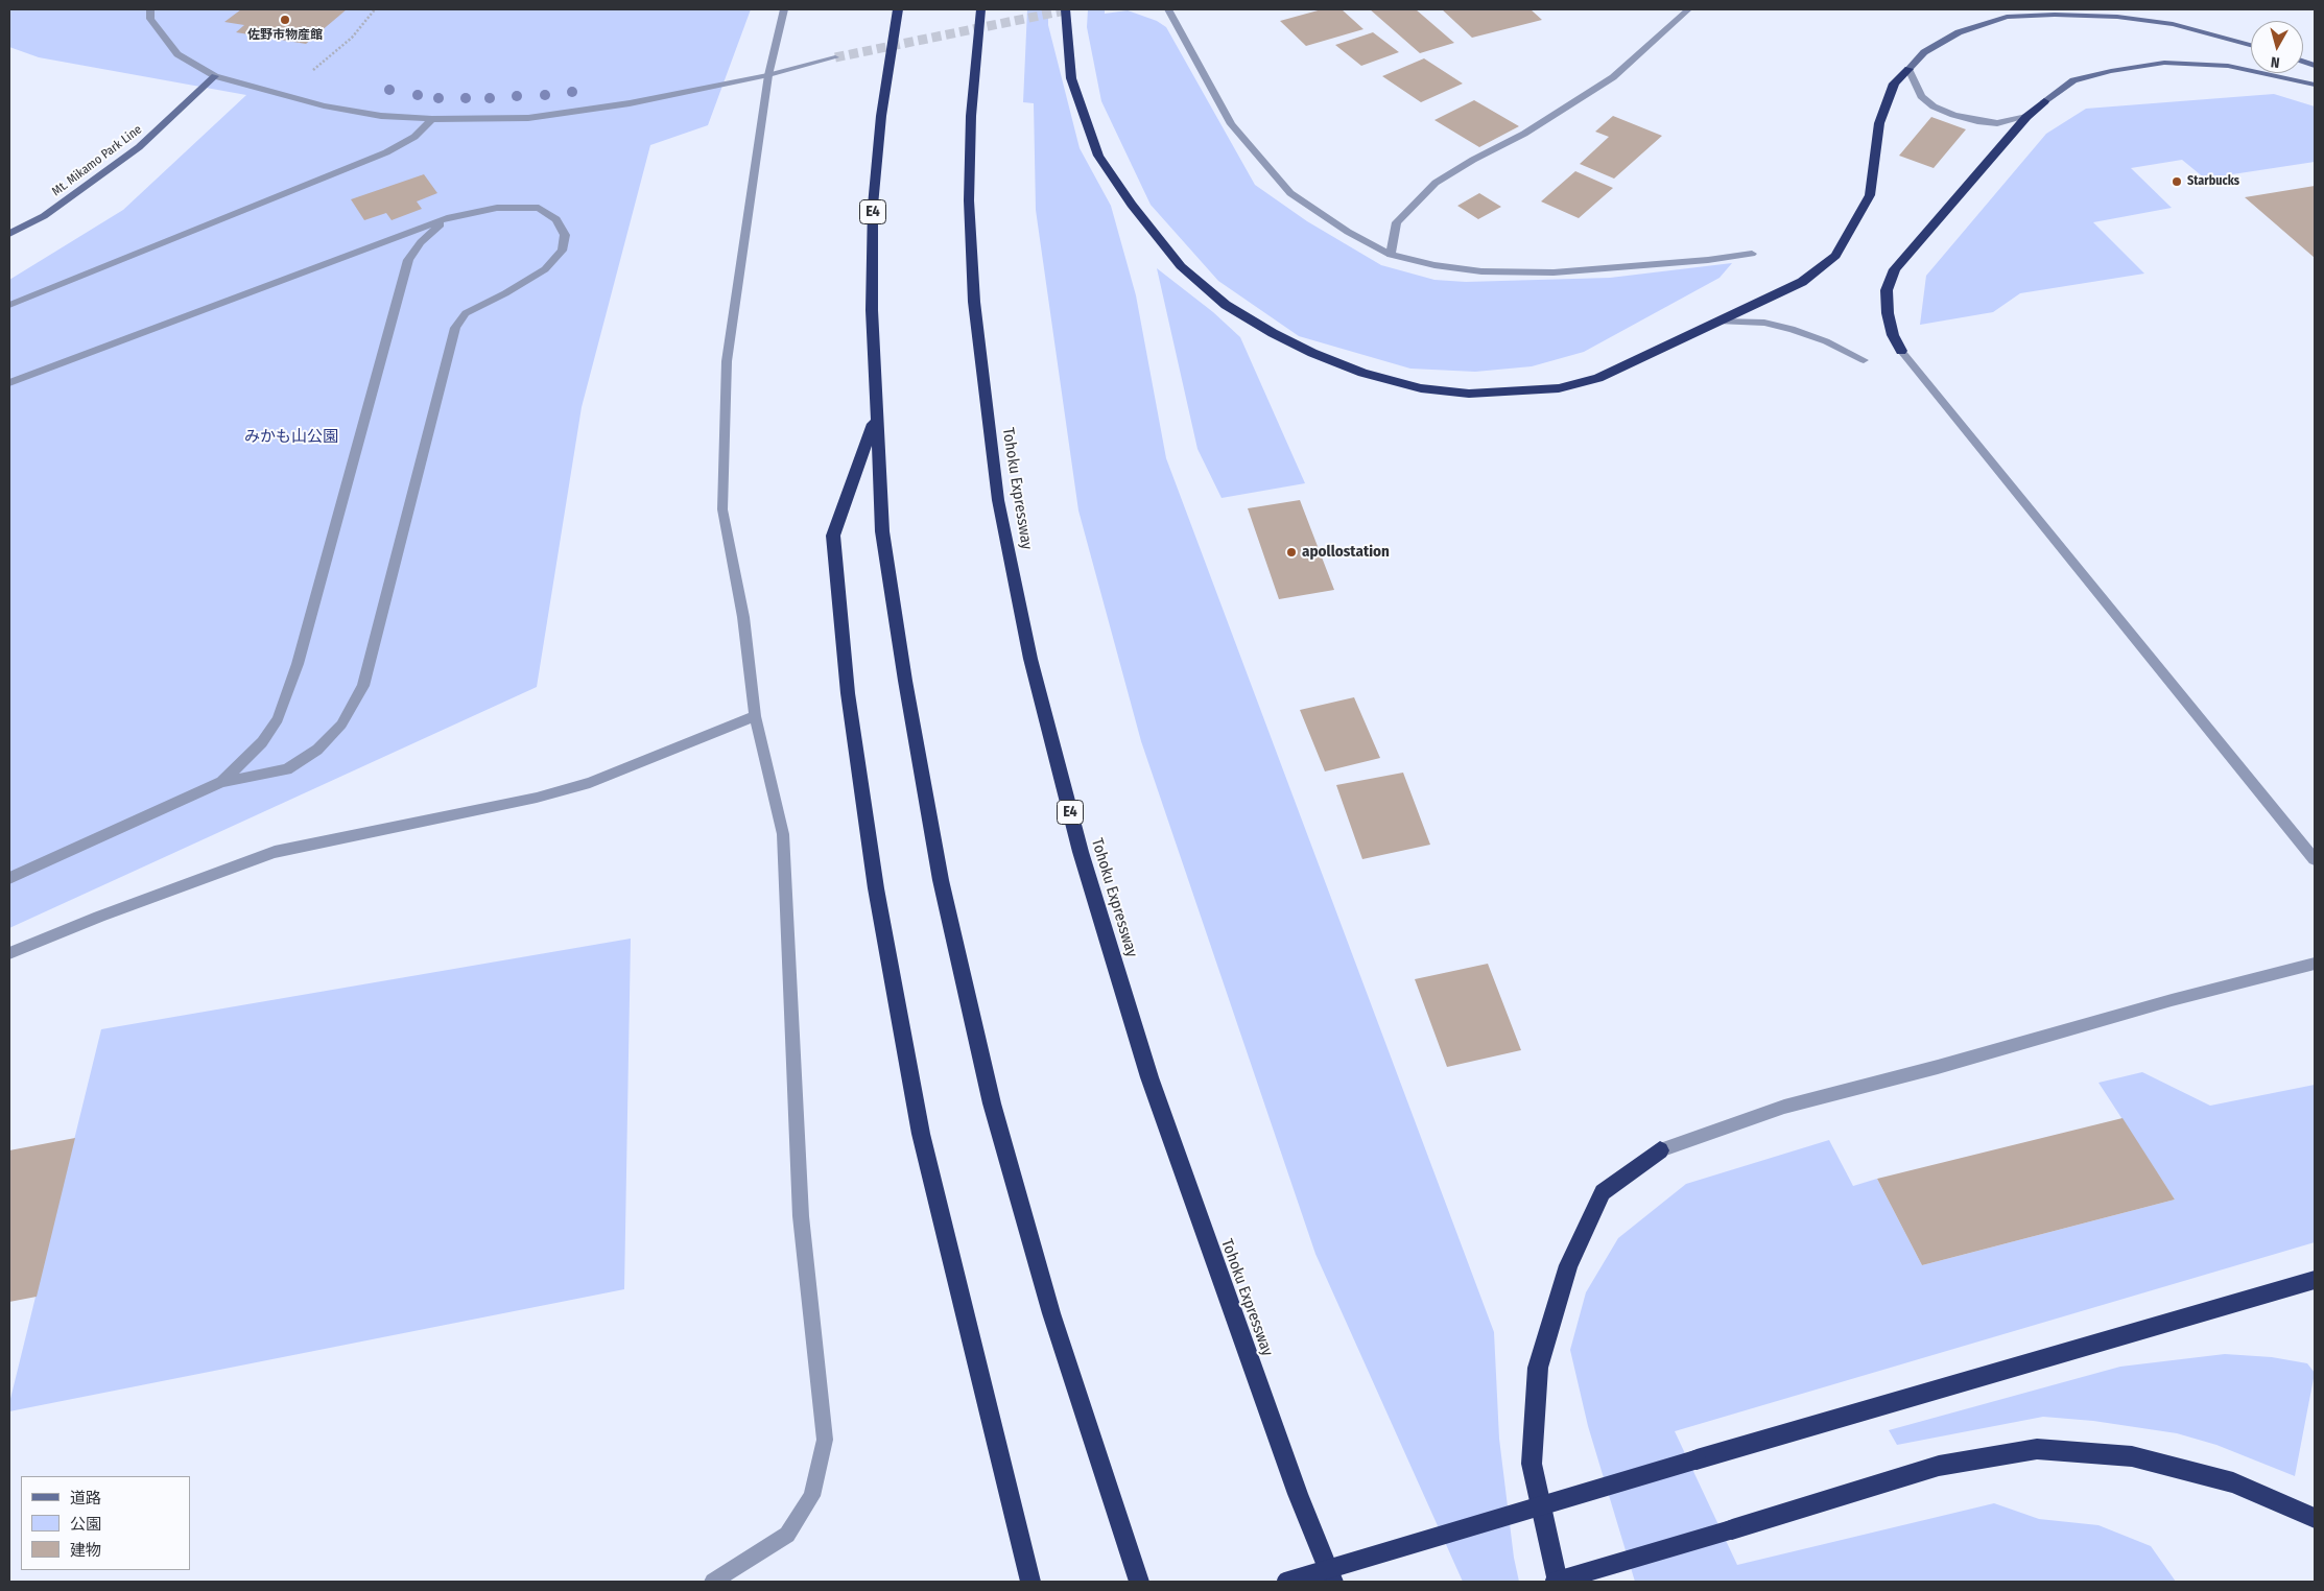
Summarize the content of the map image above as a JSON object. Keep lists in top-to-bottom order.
{
  "streets": {
    "highway": ["E4", "Tohoku Expressway"],
    "main road": ["Mt. Mikamo Park Line"]
  },
  "parks": ["みかも山公園"],
  "places": ["佐野市物産館", "Starbucks", "apollostation"],
  "legend": ["道路", "公園", "建物"],
  "north": "bottom"
}
